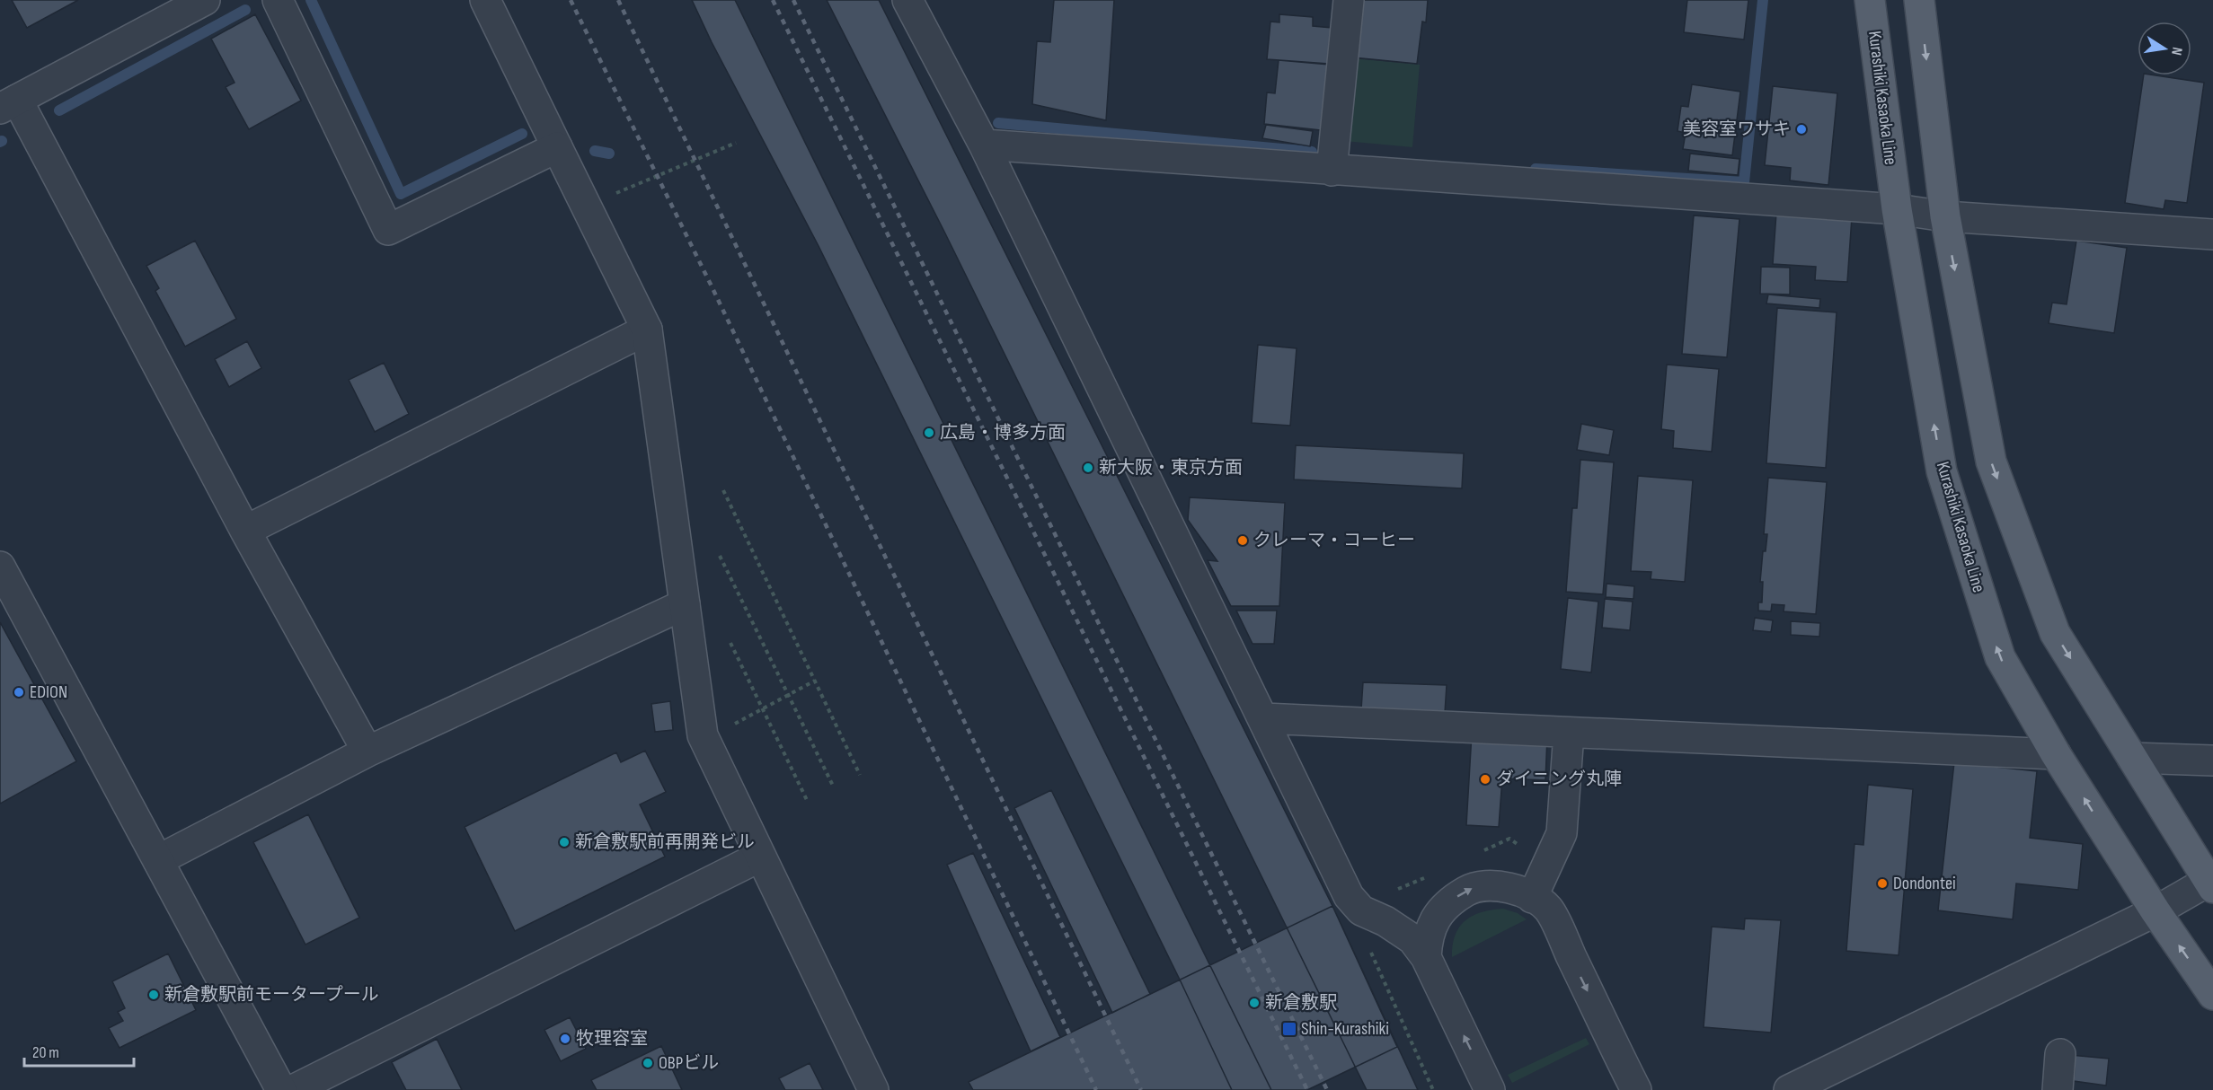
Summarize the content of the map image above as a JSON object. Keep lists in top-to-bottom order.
{
  "streets": {
    "main road": ["Kurashiki Kasaoka Line"]
  },
  "places": {
    "other": [
      "美容室ワサキ",
      "広島・博多方面",
      "新大阪・東京方面",
      "クレーマ・コーヒー",
      "EDION",
      "ダイニング丸陣",
      "新倉敷駅前再開発ビル",
      "Dondontei",
      "新倉敷駅前モータープール",
      "新倉敷駅",
      "牧理容室",
      "OBPビル"
    ],
    "transit": ["Shin-Kurashiki"]
  },
  "scale_bar": "20 m",
  "north": "right"
}
